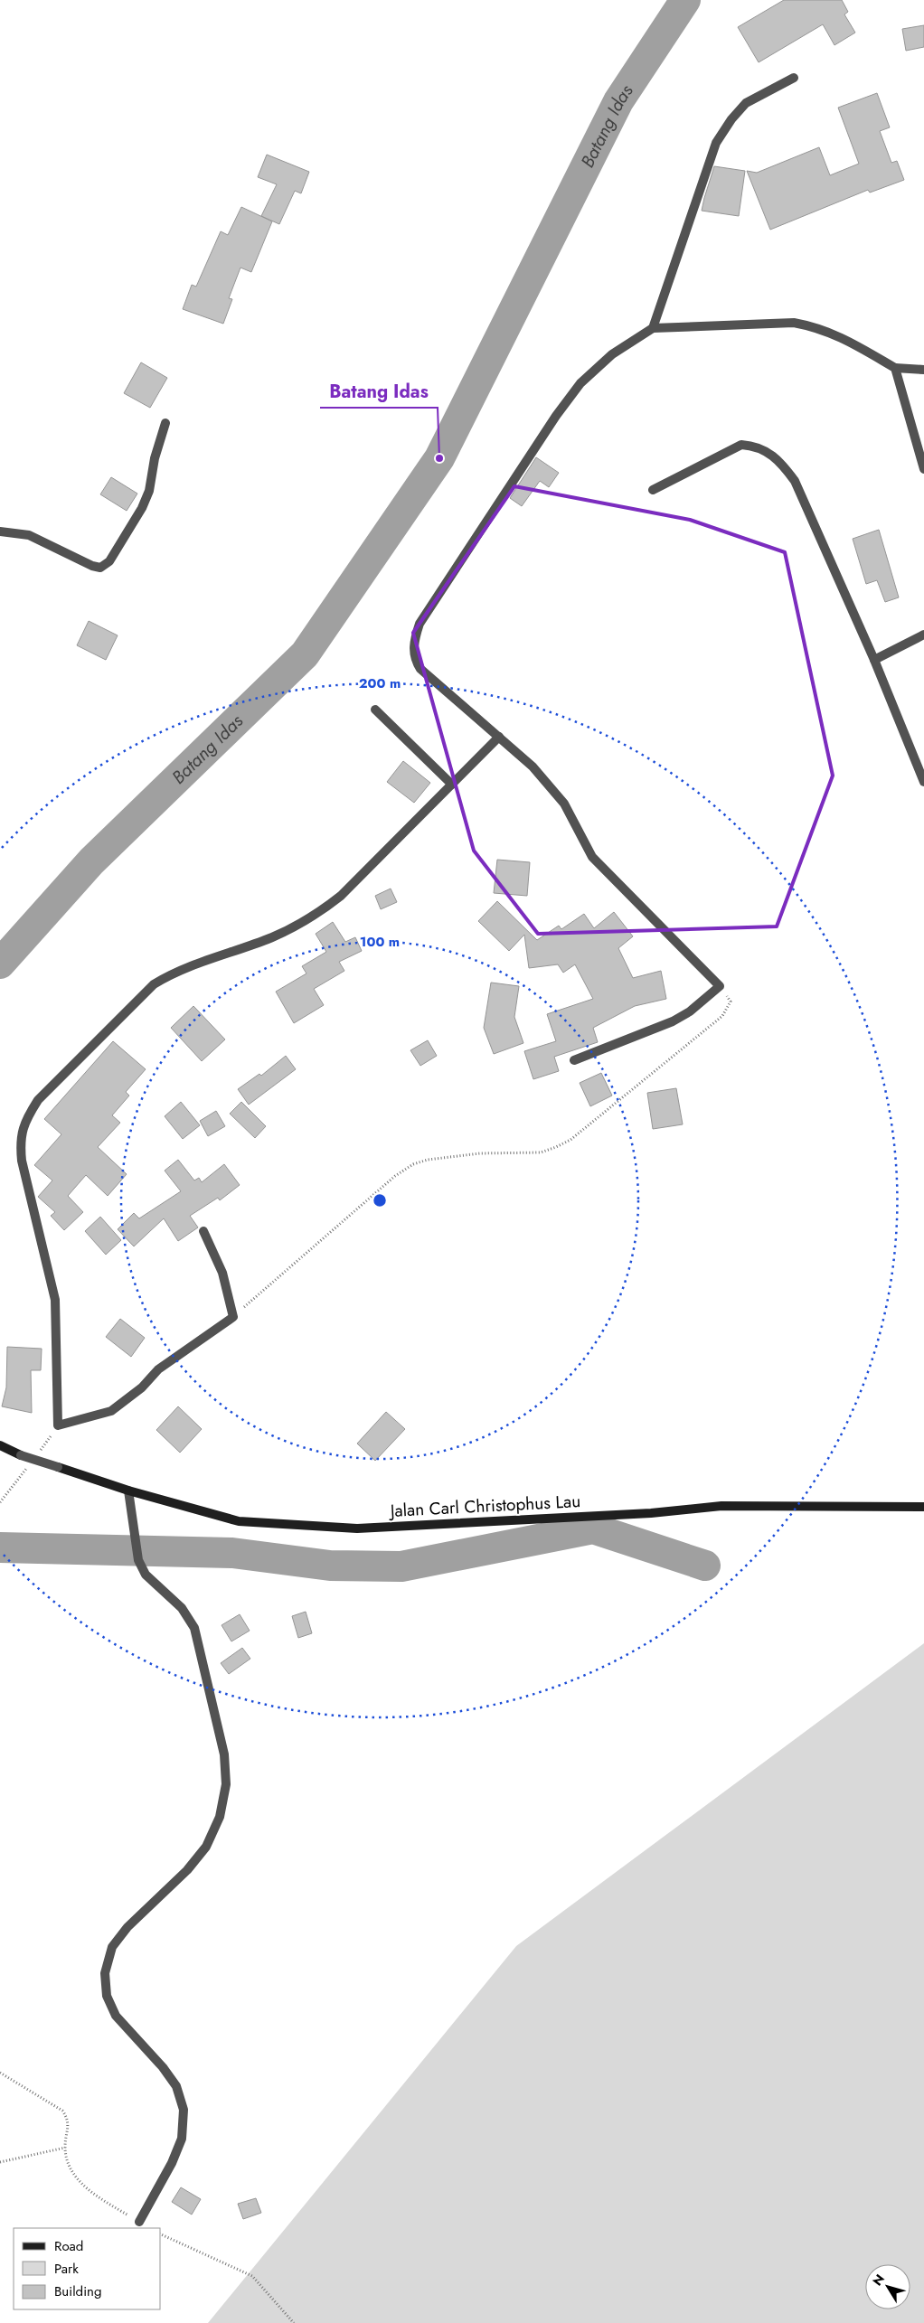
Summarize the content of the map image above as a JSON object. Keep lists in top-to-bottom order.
{
  "streets": {
    "street": ["Jalan Carl Christophus Lau"]
  },
  "water": ["Batang Idas"],
  "places": ["Batang Idas"],
  "legend": ["Road", "Park", "Building"],
  "north": "top left",
  "rings": ["200 m", "100 m"]
}
